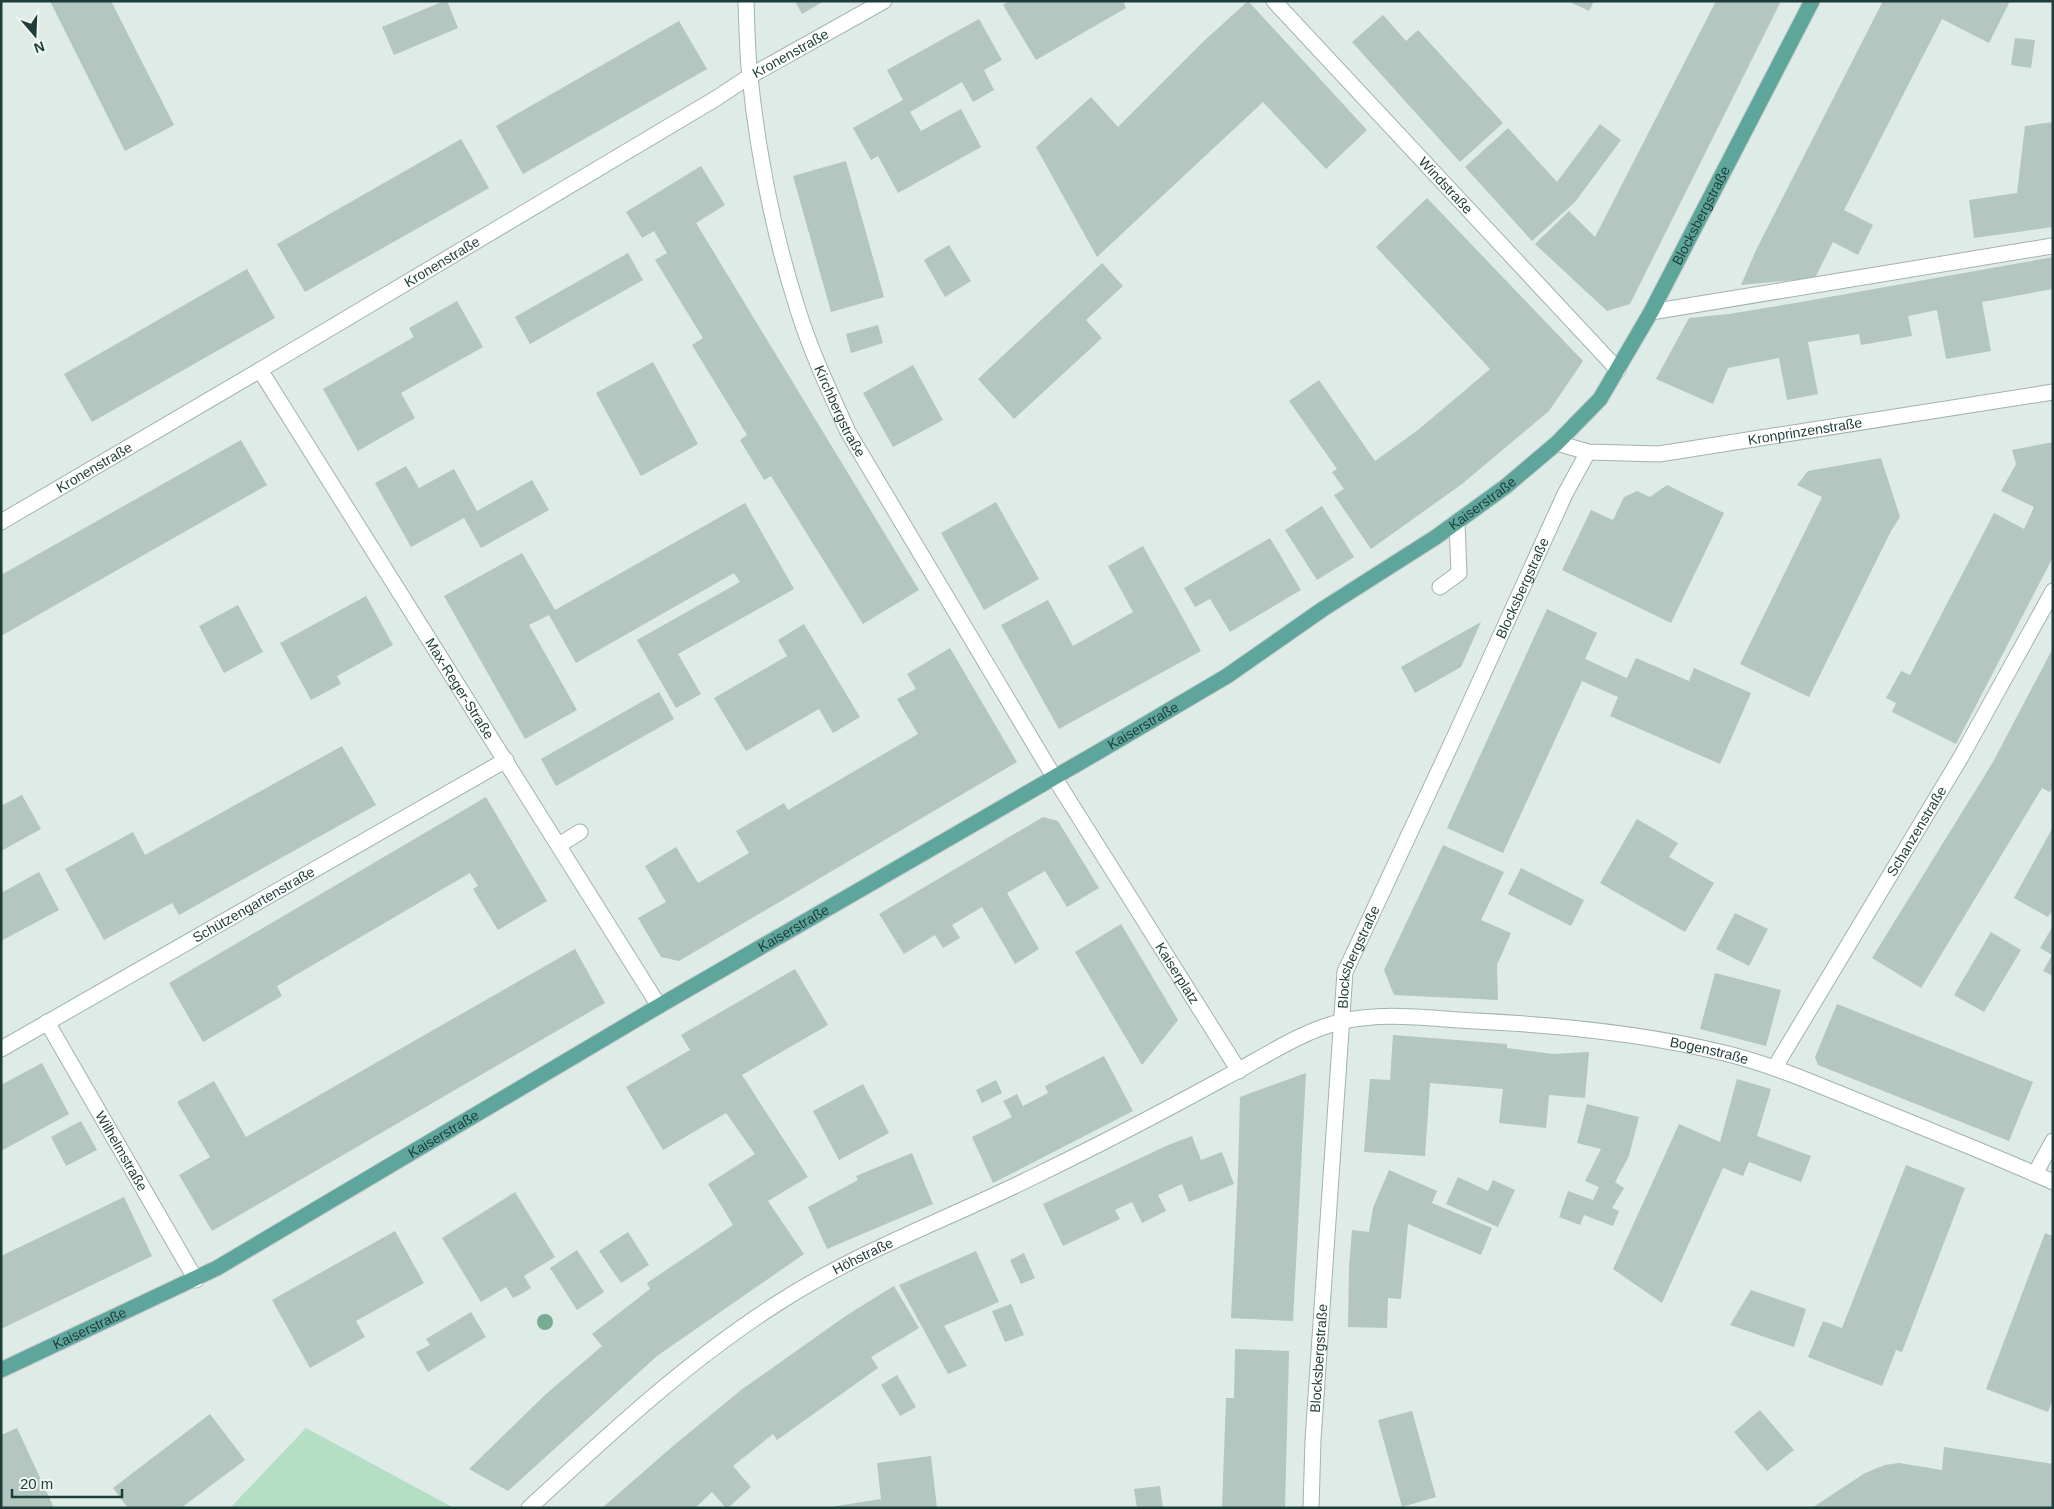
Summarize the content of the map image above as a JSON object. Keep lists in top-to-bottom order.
{
  "streets": {
    "main road": ["Blocksbergstraße", "Kaiserstraße"],
    "street": [
      "Kronenstraße",
      "Windstraße",
      "Kirchbergstraße",
      "Kronprinzenstraße",
      "Max-Reger-Straße",
      "Schanzenstraße",
      "Schützengartenstraße",
      "Kaiserplatz",
      "Bogenstraße",
      "Wilhelmstraße",
      "Höhstraße"
    ]
  },
  "crossings": [
    ["Kronenstraße", "Kirchbergstraße"],
    ["Kronenstraße", "Max-Reger-Straße"],
    ["Windstraße", "Blocksbergstraße"],
    ["Blocksbergstraße", "Kronprinzenstraße"],
    ["Blocksbergstraße", "Kaiserstraße"],
    ["Blocksbergstraße", "Bogenstraße"],
    ["Kirchbergstraße", "Kaiserstraße"],
    ["Kirchbergstraße", "Kaiserplatz"],
    ["Kronprinzenstraße", "Kaiserstraße"],
    ["Kaiserstraße", "Max-Reger-Straße"],
    ["Kaiserstraße", "Kaiserplatz"],
    ["Kaiserstraße", "Wilhelmstraße"],
    ["Max-Reger-Straße", "Schützengartenstraße"],
    ["Schanzenstraße", "Bogenstraße"],
    ["Schützengartenstraße", "Wilhelmstraße"],
    ["Kaiserplatz", "Höhstraße"]
  ],
  "scale_bar": "20 m",
  "north": "bottom"
}
